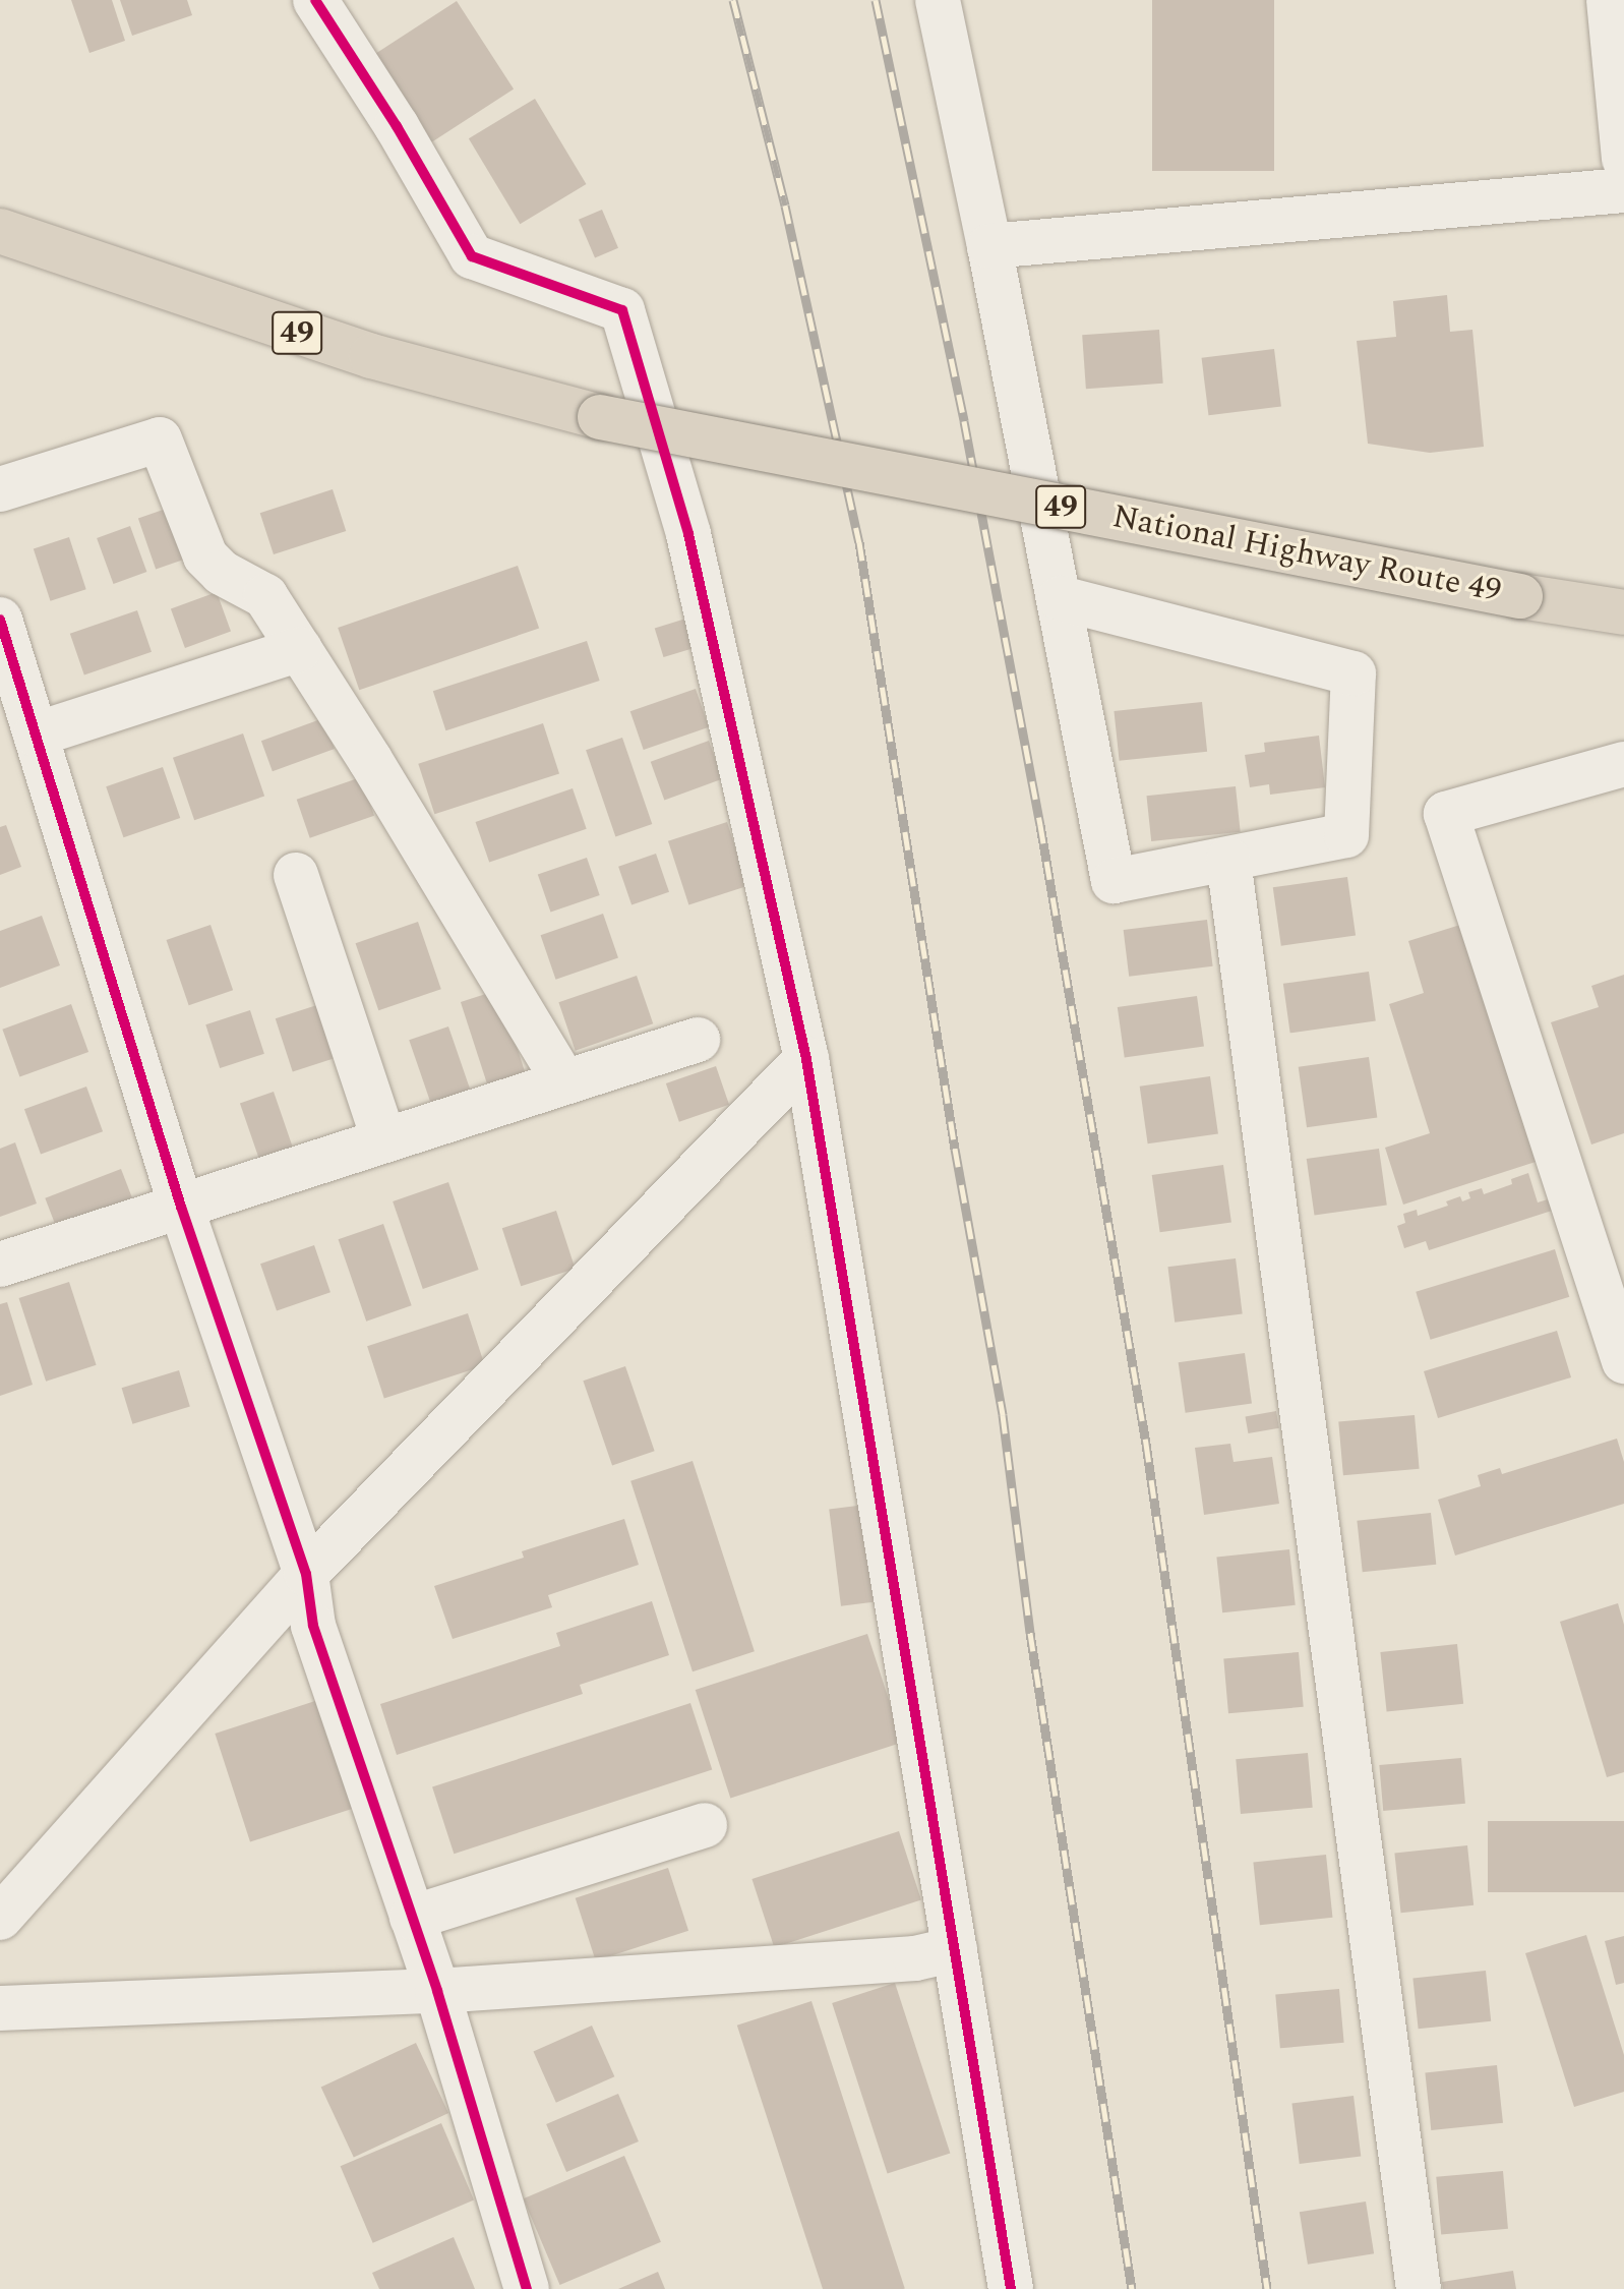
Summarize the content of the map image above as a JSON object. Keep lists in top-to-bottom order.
{
  "streets": {
    "highway": ["49", "National Highway Route 49"]
  }
}
